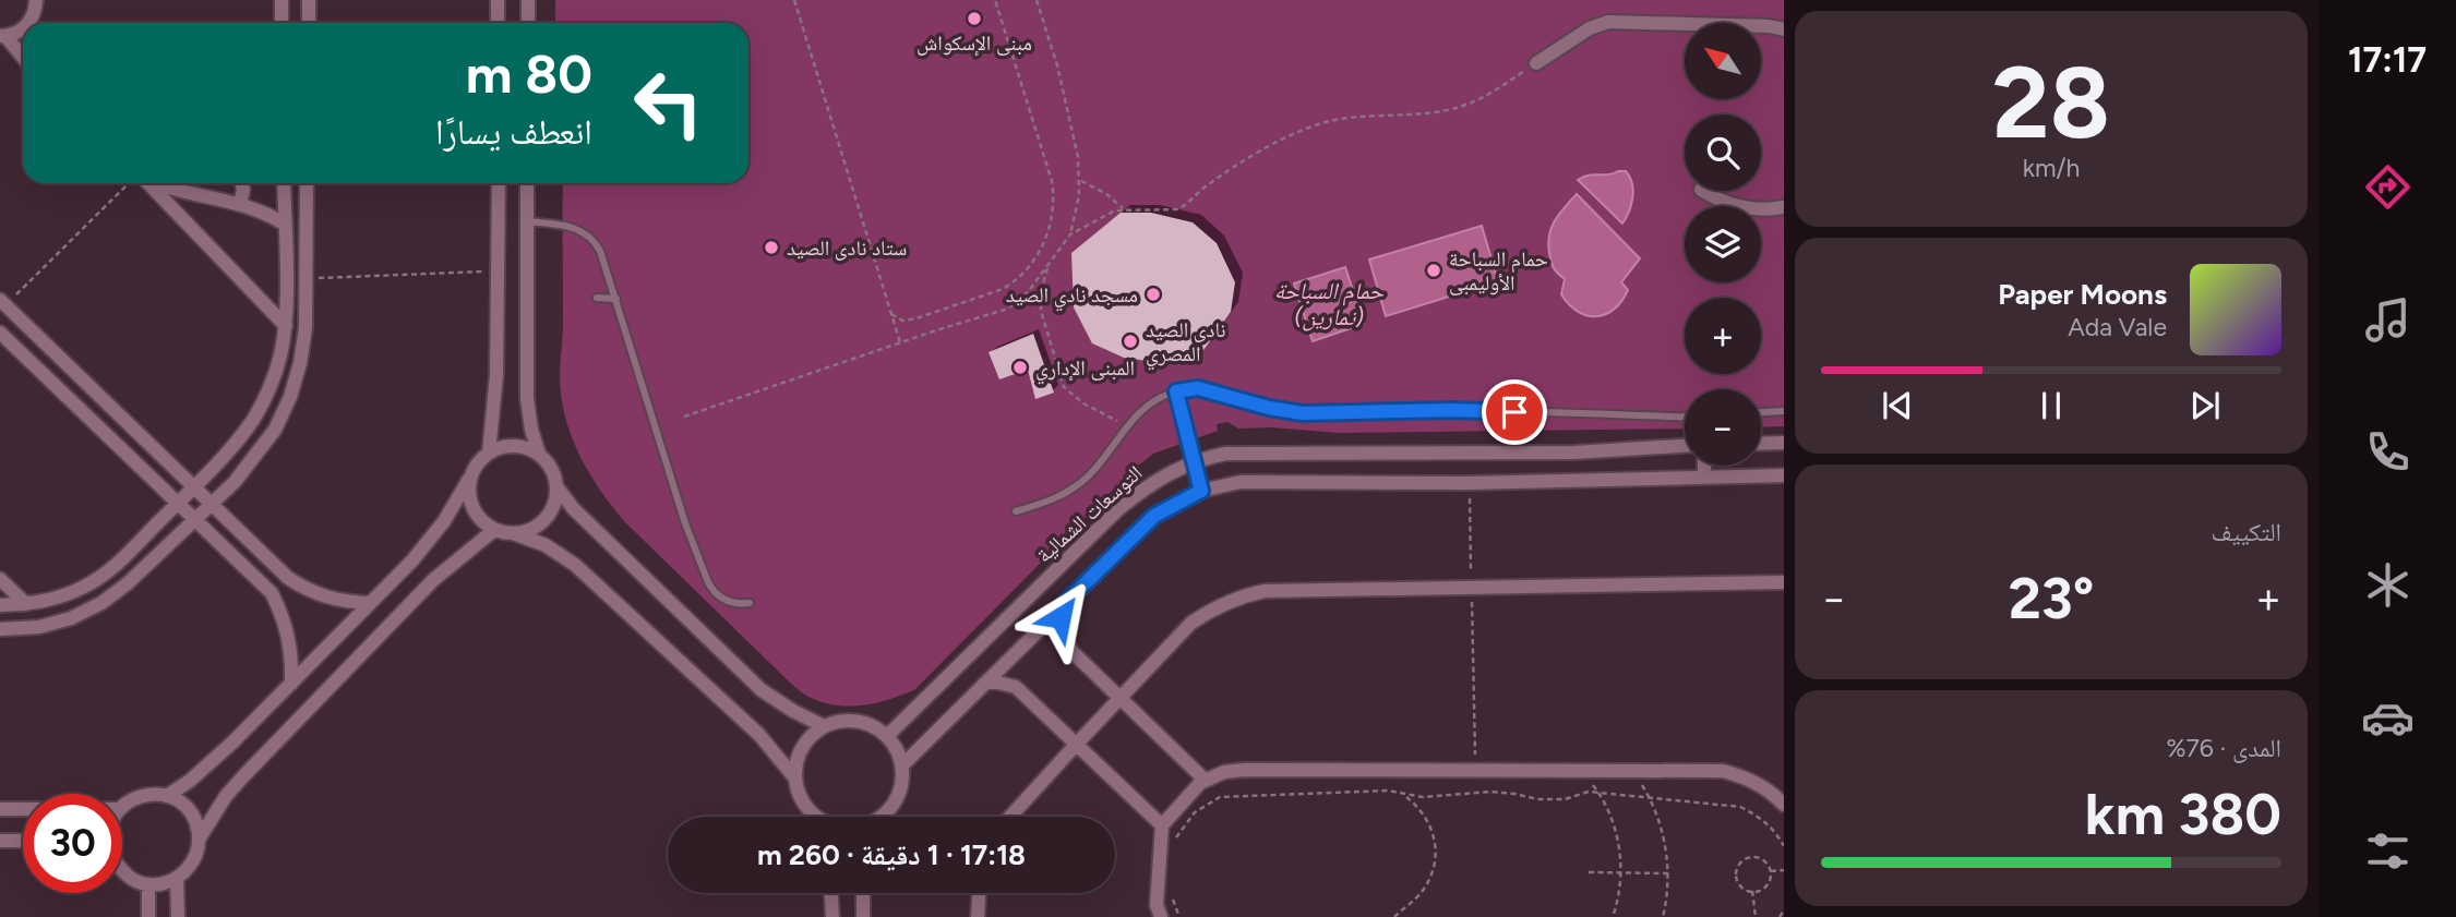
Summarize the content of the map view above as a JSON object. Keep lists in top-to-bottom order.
{
  "streets": {
    "street": ["التوسعات الشمالية"]
  },
  "water": ["حمام السباحة (تمارين)"],
  "places": [
    "مبنى الإسكواش",
    "ستاد نادى الصيد",
    "حمام السباحة الأوليمبى",
    "مسجد نادي الصيد",
    "نادى الصيد المصري",
    "المبنى الإداري"
  ],
  "north": "top left",
  "page": {
    "tabs": "17:17",
    "tile": [
      ["28", "km/h"],
      "التكييف",
      ["المدى · 76%", "380 km"]
    ],
    "map_buttons": ["+", "−"],
    "turn": ["80 m", "انعطف يسارًا"],
    "song": ["Paper Moons", "Ada Vale"],
    "heat": ["−", "23°", "+"],
    "limit": "30",
    "trip": "17:18 · 1 دقيقة · 260 m"
  }
}
